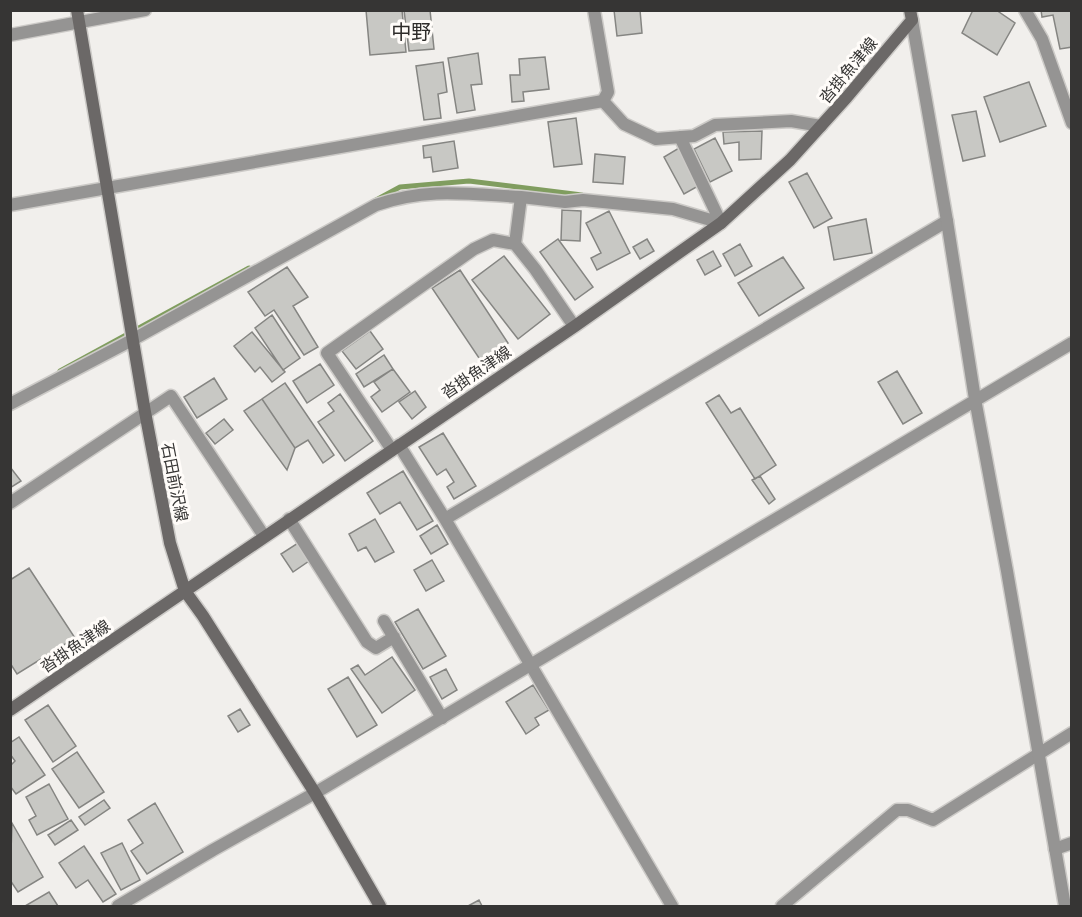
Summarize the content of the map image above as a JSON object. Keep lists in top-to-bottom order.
{
  "streets": {
    "main road": ["沓掛魚津線", "石田前沢線"]
  },
  "crossings": [
    ["沓掛魚津線", "石田前沢線"]
  ],
  "districts": ["中野"]
}
